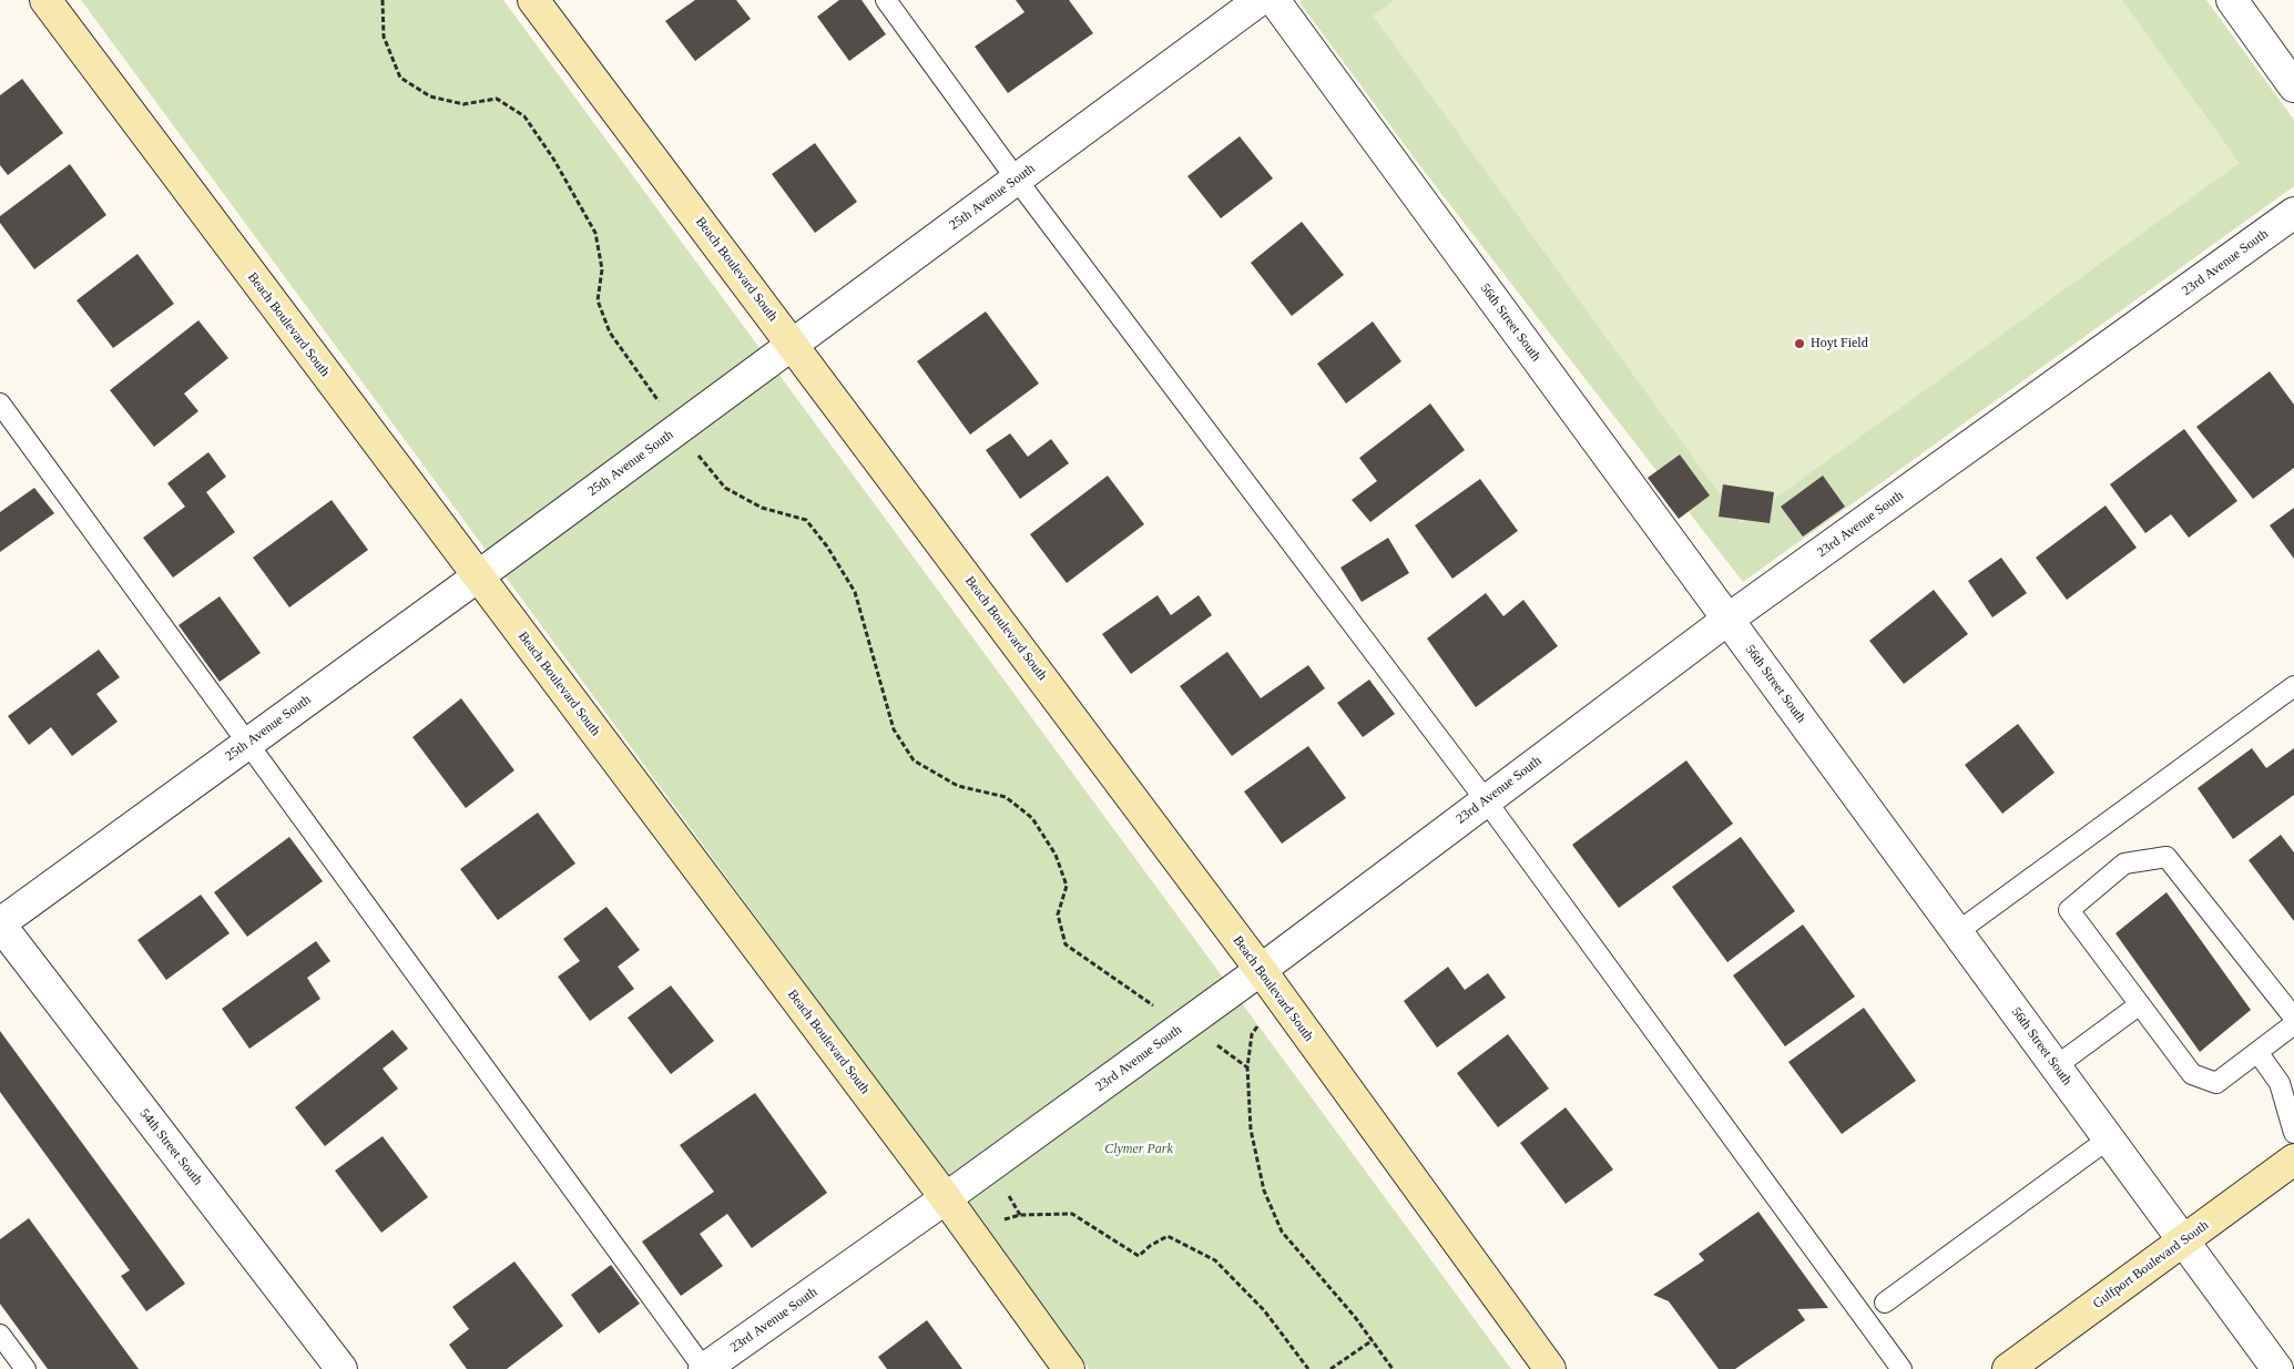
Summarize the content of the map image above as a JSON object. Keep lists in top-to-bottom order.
{
  "streets": {
    "street": [
      "25th Avenue South",
      "23rd Avenue South",
      "Beach Boulevard South",
      "56th Street South",
      "54th Street South",
      "Gulfport Boulevard South"
    ]
  },
  "crossings": [
    ["25th Avenue South", "Beach Boulevard South"],
    ["25th Avenue South", "54th Street South"],
    ["23rd Avenue South", "Beach Boulevard South"],
    ["23rd Avenue South", "56th Street South"],
    ["56th Street South", "Gulfport Boulevard South"]
  ],
  "parks": ["Clymer Park"],
  "places": ["Hoyt Field"]
}
